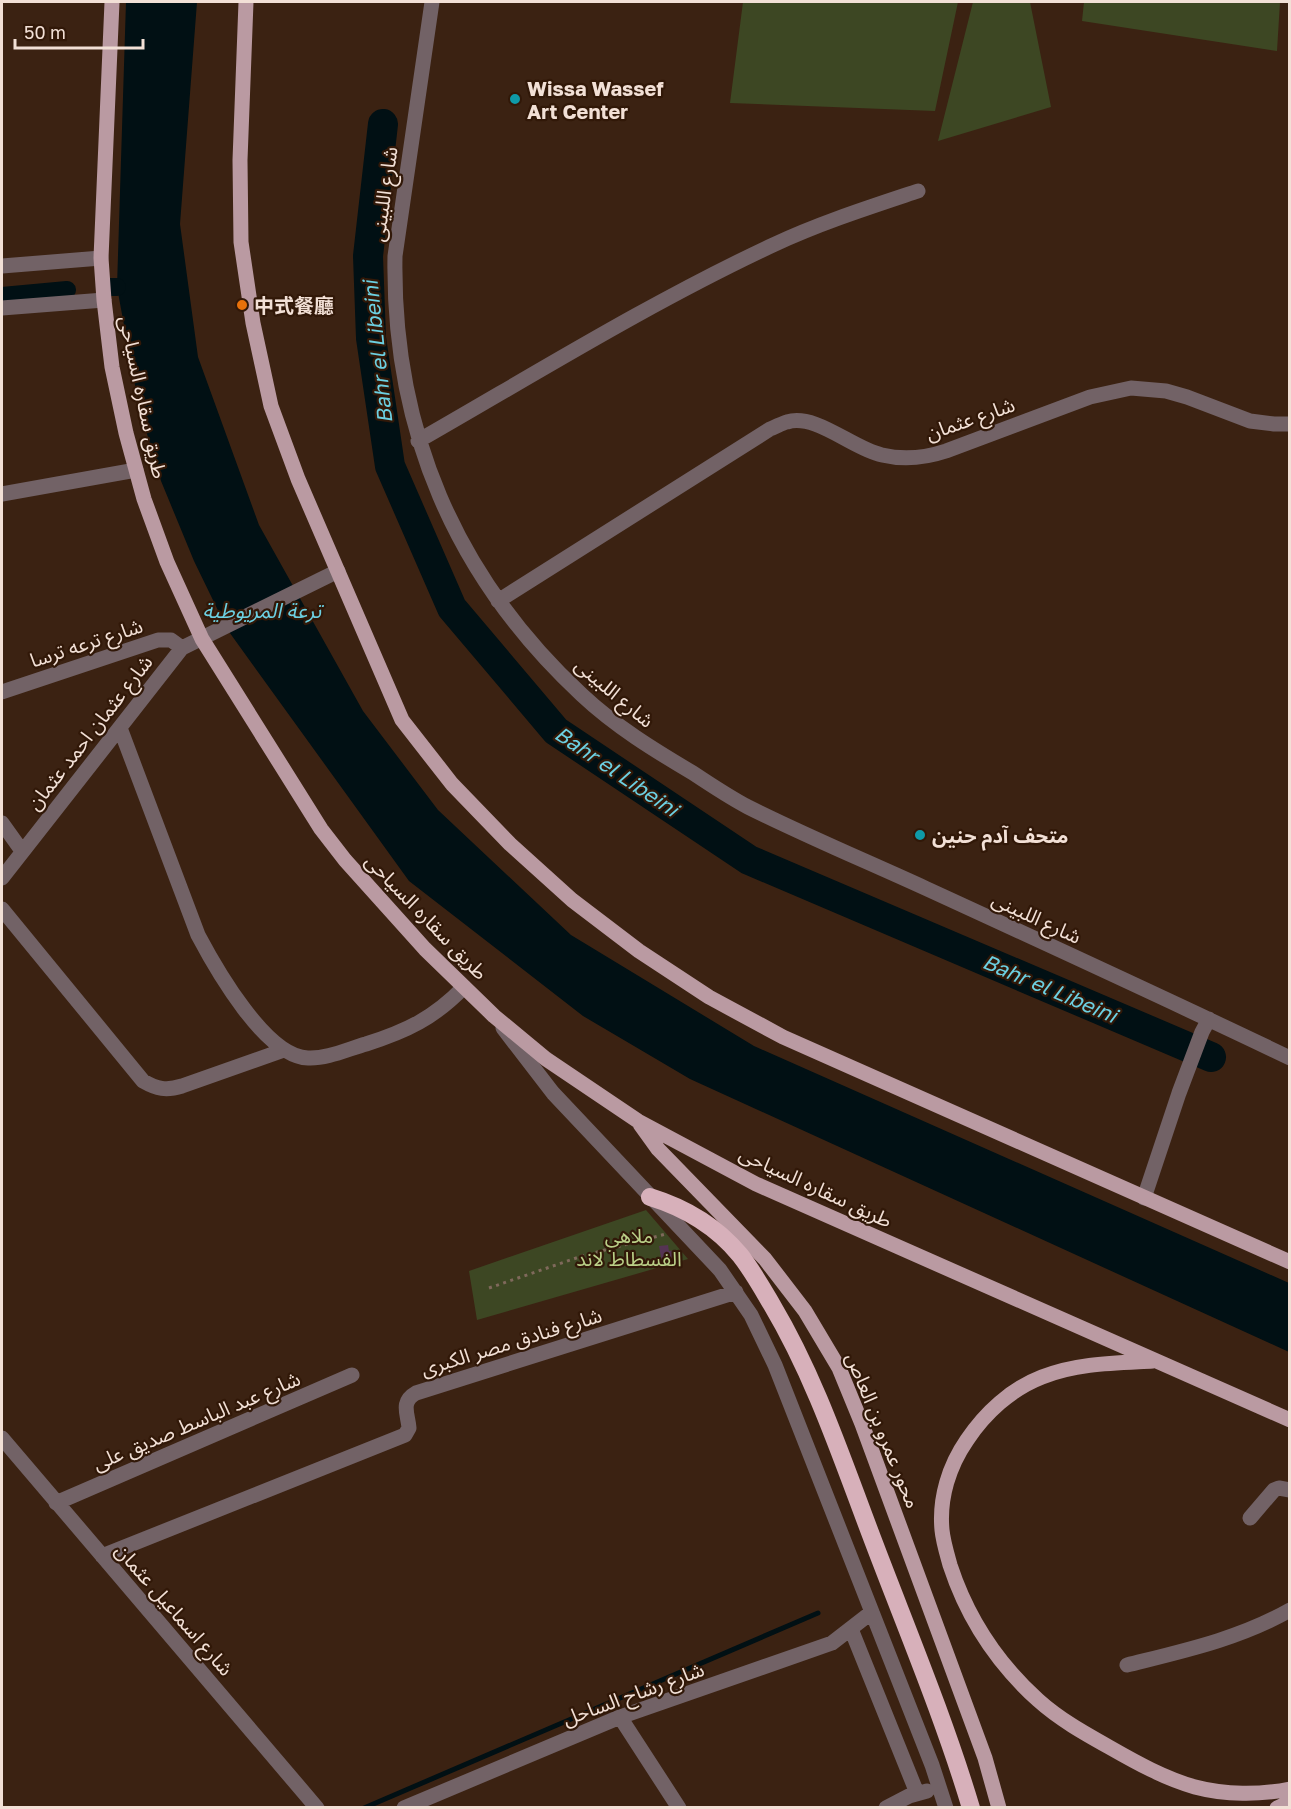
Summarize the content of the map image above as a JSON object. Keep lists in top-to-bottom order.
{
  "streets": {
    "main road": ["طريق سقاره السياحى", "محور عمرو بن العاص"],
    "street": [
      "شارع اللبينى",
      "شارع عثمان",
      "شارع ترعه ترسا",
      "شارع عثمان احمد عثمان",
      "شارع فنادق مصر الكبرى",
      "شارع عبد الباسط صديق على",
      "شارع اسماعيل عثمان",
      "شارع رشاح الساحل"
    ]
  },
  "crossings": [
    ["شارع اللبينى", "شارع عثمان"],
    ["طريق سقاره السياحى", "شارع عثمان احمد عثمان"],
    ["طريق سقاره السياحى", "محور عمرو بن العاص"],
    ["شارع ترعه ترسا", "شارع عثمان احمد عثمان"],
    ["شارع فنادق مصر الكبرى", "شارع اسماعيل عثمان"],
    ["شارع عبد الباسط صديق على", "شارع اسماعيل عثمان"]
  ],
  "water": ["Bahr el Libeini", "ترعة المريوطية"],
  "parks": ["ملاهي الفسطاط لاند"],
  "places": ["Wissa Wassef Art Center", "中式餐廳", "متحف آدم حنين"],
  "scale_bar": "50 m"
}
